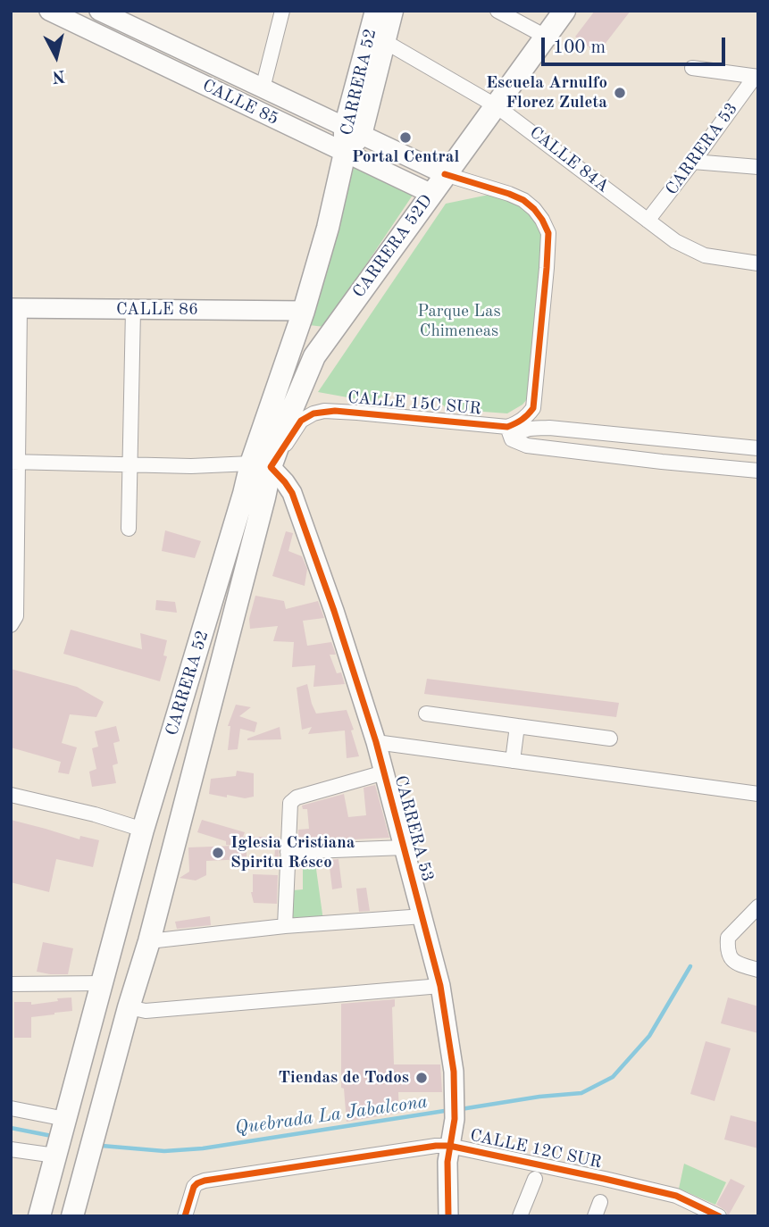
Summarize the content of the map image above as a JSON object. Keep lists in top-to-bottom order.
{
  "streets": {
    "main road": ["CARRERA 52", "CARRERA 52D"],
    "street": [
      "CALLE 85",
      "CARRERA 53",
      "CALLE 84A",
      "CALLE 86",
      "CALLE 15C SUR",
      "CALLE 12C SUR"
    ]
  },
  "crossings": [
    ["CARRERA 52", "CALLE 85"],
    ["CARRERA 52", "CARRERA 53"],
    ["CARRERA 52", "CALLE 84A"],
    ["CARRERA 52", "CARRERA 52D"],
    ["CARRERA 52", "CALLE 86"],
    ["CARRERA 52", "CALLE 15C SUR"],
    ["CALLE 85", "CARRERA 52D"],
    ["CARRERA 53", "CALLE 84A"],
    ["CARRERA 53", "CARRERA 52D"],
    ["CARRERA 53", "CALLE 15C SUR"],
    ["CARRERA 53", "CALLE 12C SUR"],
    ["CALLE 84A", "CARRERA 52D"],
    ["CARRERA 52D", "CALLE 15C SUR"]
  ],
  "water": ["Quebrada La Jabalcona"],
  "parks": ["Parque Las Chimeneas"],
  "places": [
    "Escuela Arnulfo Florez Zuleta",
    "Portal Central",
    "Iglesia Cristiana Spiritu Résco",
    "Tiendas de Todos"
  ],
  "scale_bar": "100 m",
  "north": "bottom"
}
